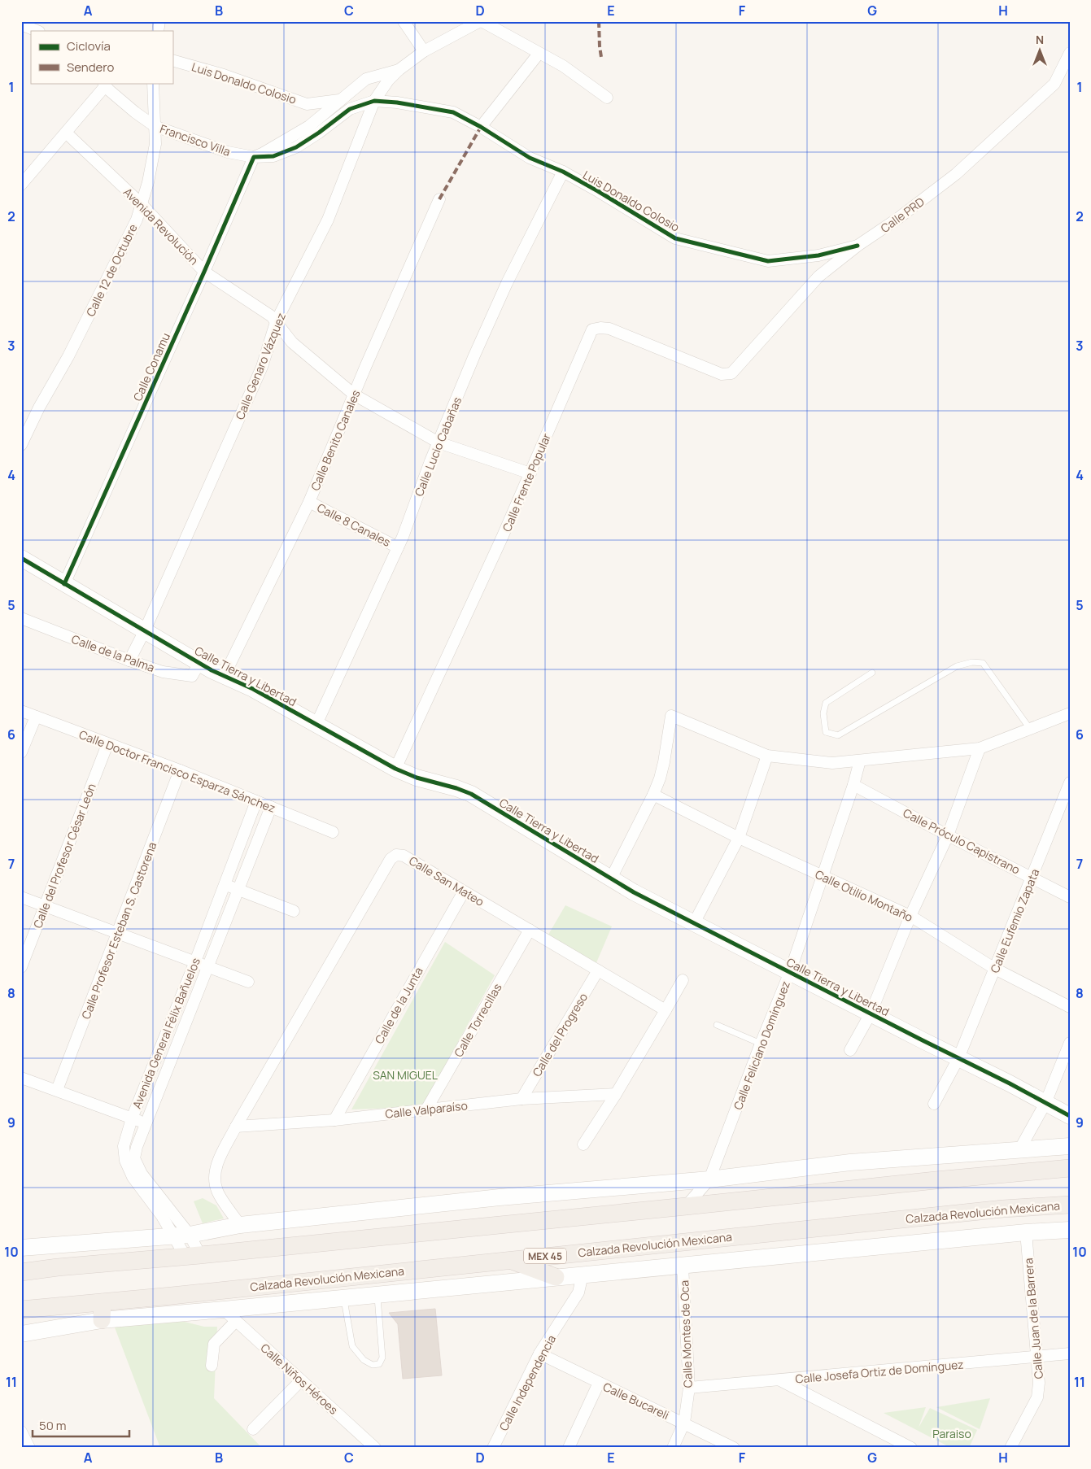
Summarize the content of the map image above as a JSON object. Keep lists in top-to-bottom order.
{
  "streets": {
    "main road": ["Calzada Revolución Mexicana", "MEX 45"],
    "street": [
      "Luis Donaldo Colosio",
      "Francisco Villa",
      "Calle PRD",
      "Avenida Revolución",
      "Calle 12 de Octubre",
      "Calle Genaro Vázquez",
      "Calle Conamu",
      "Calle Benito Canales",
      "Calle Lucio Cabañas",
      "Calle Frente Popular",
      "Calle 8 Canales",
      "Calle de la Palma",
      "Calle Tierra y Libertad",
      "Calle Doctor Francisco Esparza Sánchez",
      "Calle Próculo Capistrano",
      "Calle del Profesor César León",
      "Calle San Mateo",
      "Calle Otilio Montaño",
      "Calle Eufemio Zapata",
      "Calle Profesor Esteban S. Castorena",
      "Calle de la Junta",
      "Calle Torrecillas",
      "Avenida General Félix Bañuelos",
      "Calle del Progreso",
      "Calle Feliciano Domínguez",
      "Calle Valparaíso",
      "Calle Juan de la Barrera",
      "Calle Montes de Oca",
      "Calle Josefa Ortiz de Domínguez",
      "Calle Niños Héroes",
      "Calle Independencia",
      "Calle Bucareli"
    ]
  },
  "crossings": [
    ["Luis Donaldo Colosio", "Francisco Villa"],
    ["Luis Donaldo Colosio", "Calle PRD"],
    ["Luis Donaldo Colosio", "Calle Genaro Vázquez"],
    ["Luis Donaldo Colosio", "Calle Lucio Cabañas"],
    ["Francisco Villa", "Calle 12 de Octubre"],
    ["Francisco Villa", "Calle Genaro Vázquez"],
    ["Francisco Villa", "Calle Conamu"],
    ["Calle PRD", "Calle Frente Popular"],
    ["Avenida Revolución", "Calle 12 de Octubre"],
    ["Avenida Revolución", "Calle Genaro Vázquez"],
    ["Avenida Revolución", "Calle Conamu"],
    ["Avenida Revolución", "Calle Benito Canales"],
    ["Avenida Revolución", "Calle Lucio Cabañas"],
    ["Avenida Revolución", "Calle Frente Popular"],
    ["Calle Genaro Vázquez", "Calle de la Palma"],
    ["Calle Genaro Vázquez", "Calle Tierra y Libertad"],
    ["Calle Conamu", "Calle Tierra y Libertad"],
    ["Calle Benito Canales", "Calle 8 Canales"],
    ["Calle Benito Canales", "Calle Tierra y Libertad"],
    ["Calle Lucio Cabañas", "Calle 8 Canales"],
    ["Calle Lucio Cabañas", "Calle Tierra y Libertad"],
    ["Calle Frente Popular", "Calle Tierra y Libertad"],
    ["Calle de la Palma", "Calle Tierra y Libertad"],
    ["Calle Tierra y Libertad", "Calle Eufemio Zapata"],
    ["Calle Tierra y Libertad", "Calle Feliciano Domínguez"],
    ["Calle Doctor Francisco Esparza Sánchez", "Calle del Profesor César León"],
    ["Calle Doctor Francisco Esparza Sánchez", "Calle Profesor Esteban S. Castorena"],
    ["Calle Doctor Francisco Esparza Sánchez", "Avenida General Félix Bañuelos"],
    ["Calle Próculo Capistrano", "Calle Eufemio Zapata"],
    ["Calle Próculo Capistrano", "Calle Feliciano Domínguez"],
    ["Calle San Mateo", "Calle de la Junta"],
    ["Calle San Mateo", "Calle Torrecillas"],
    ["Calle San Mateo", "Calle del Progreso"],
    ["Calle San Mateo", "Calle Valparaíso"],
    ["Calle Otilio Montaño", "Calle Eufemio Zapata"],
    ["Calle Otilio Montaño", "Calle Feliciano Domínguez"],
    ["Calle de la Junta", "Calle Valparaíso"],
    ["Calle Torrecillas", "Calle Valparaíso"],
    ["Calle del Progreso", "Calle Valparaíso"],
    ["Calle Juan de la Barrera", "Calle Josefa Ortiz de Domínguez"],
    ["Calle Montes de Oca", "Calle Josefa Ortiz de Domínguez"],
    ["Calle Montes de Oca", "Calle Bucareli"],
    ["Calle Independencia", "Calle Bucareli"]
  ],
  "parks": ["SAN MIGUEL", "Paraiso"],
  "legend": ["Ciclovía", "Sendero"],
  "scale_bar": "50 m",
  "north": "top",
  "grid": {
    "columns": [
      "A",
      "B",
      "C",
      "D",
      "E",
      "F",
      "G",
      "H"
    ],
    "rows": [
      "1",
      "2",
      "3",
      "4",
      "5",
      "6",
      "7",
      "8",
      "9",
      "10",
      "11"
    ]
  }
}
